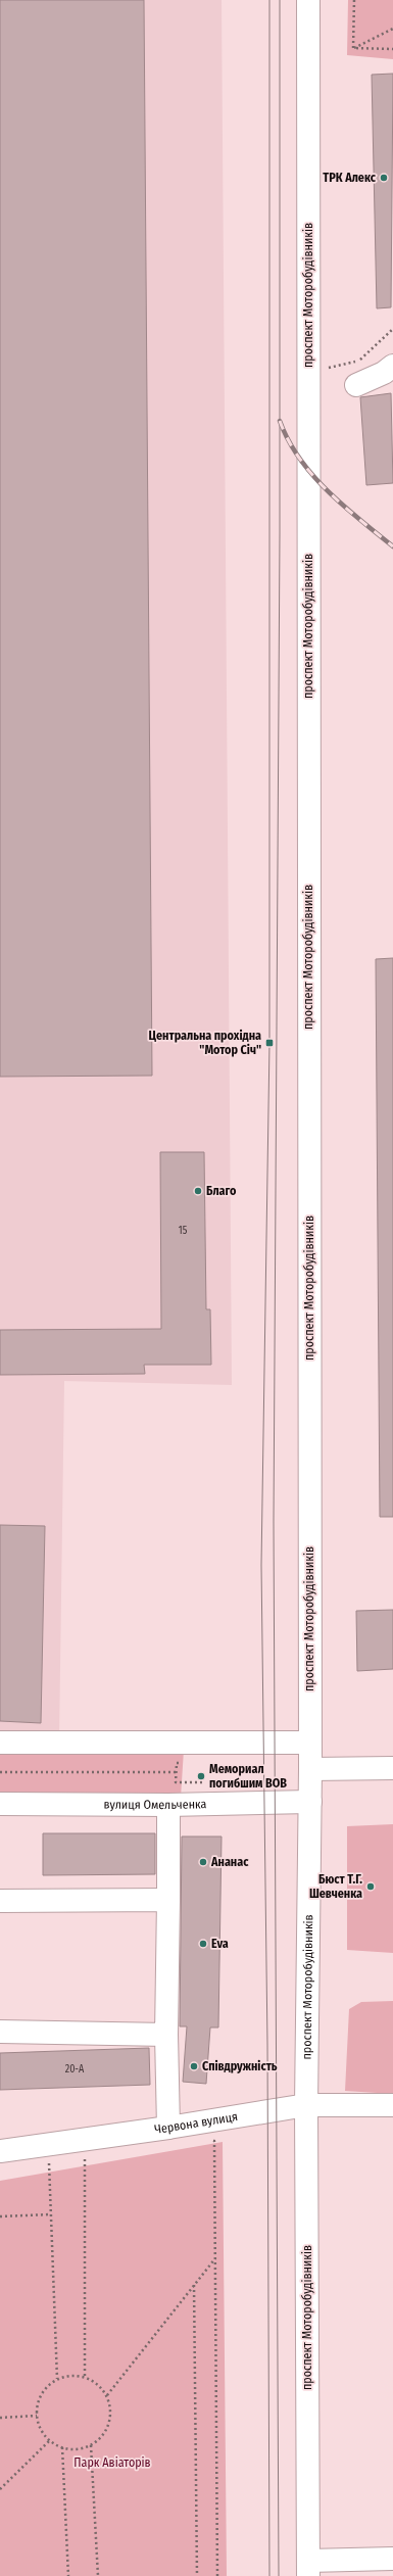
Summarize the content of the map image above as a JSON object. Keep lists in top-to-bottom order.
{
  "streets": {
    "main road": ["проспект Моторобудівників", "вулиця Омельченка", "Червона вулиця"]
  },
  "crossings": [
    ["проспект Моторобудівників", "вулиця Омельченка"],
    ["проспект Моторобудівників", "Червона вулиця"]
  ],
  "parks": ["Парк Авіаторів"],
  "places": {
    "other": [
      "ТРК Алекс",
      "Благо",
      "Мемориал погибшим ВОВ",
      "Ананас",
      "Бюст Т.Г. Шевченка",
      "Eva",
      "Співдружність"
    ],
    "transit": ["Центральна прохідна \"Мотор Січ\""]
  },
  "house_numbers": ["15", "20-А"]
}
